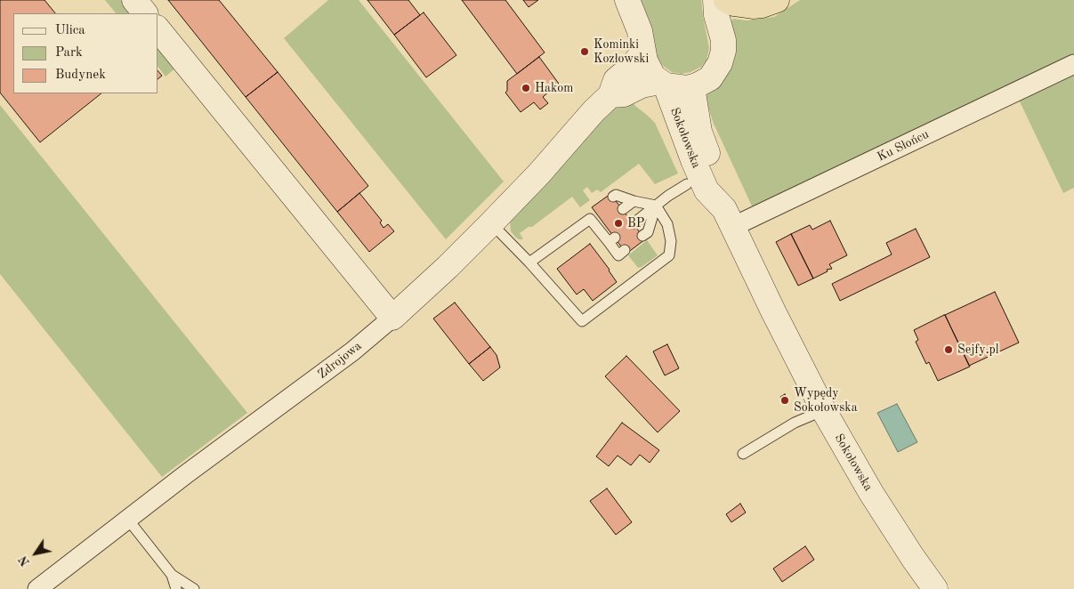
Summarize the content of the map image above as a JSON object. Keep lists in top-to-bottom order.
{
  "streets": {
    "street": ["Sokołowska", "Ku Słońcu", "Zdrojowa"]
  },
  "crossings": [
    ["Sokołowska", "Ku Słońcu"],
    ["Sokołowska", "Zdrojowa"]
  ],
  "places": [
    "Kominki Kozłowski",
    "Hakom",
    "BP",
    "Sejfy.pl",
    "Wypędy Sokołowska"
  ],
  "legend": ["Ulica", "Park", "Budynek"],
  "north": "bottom left"
}
